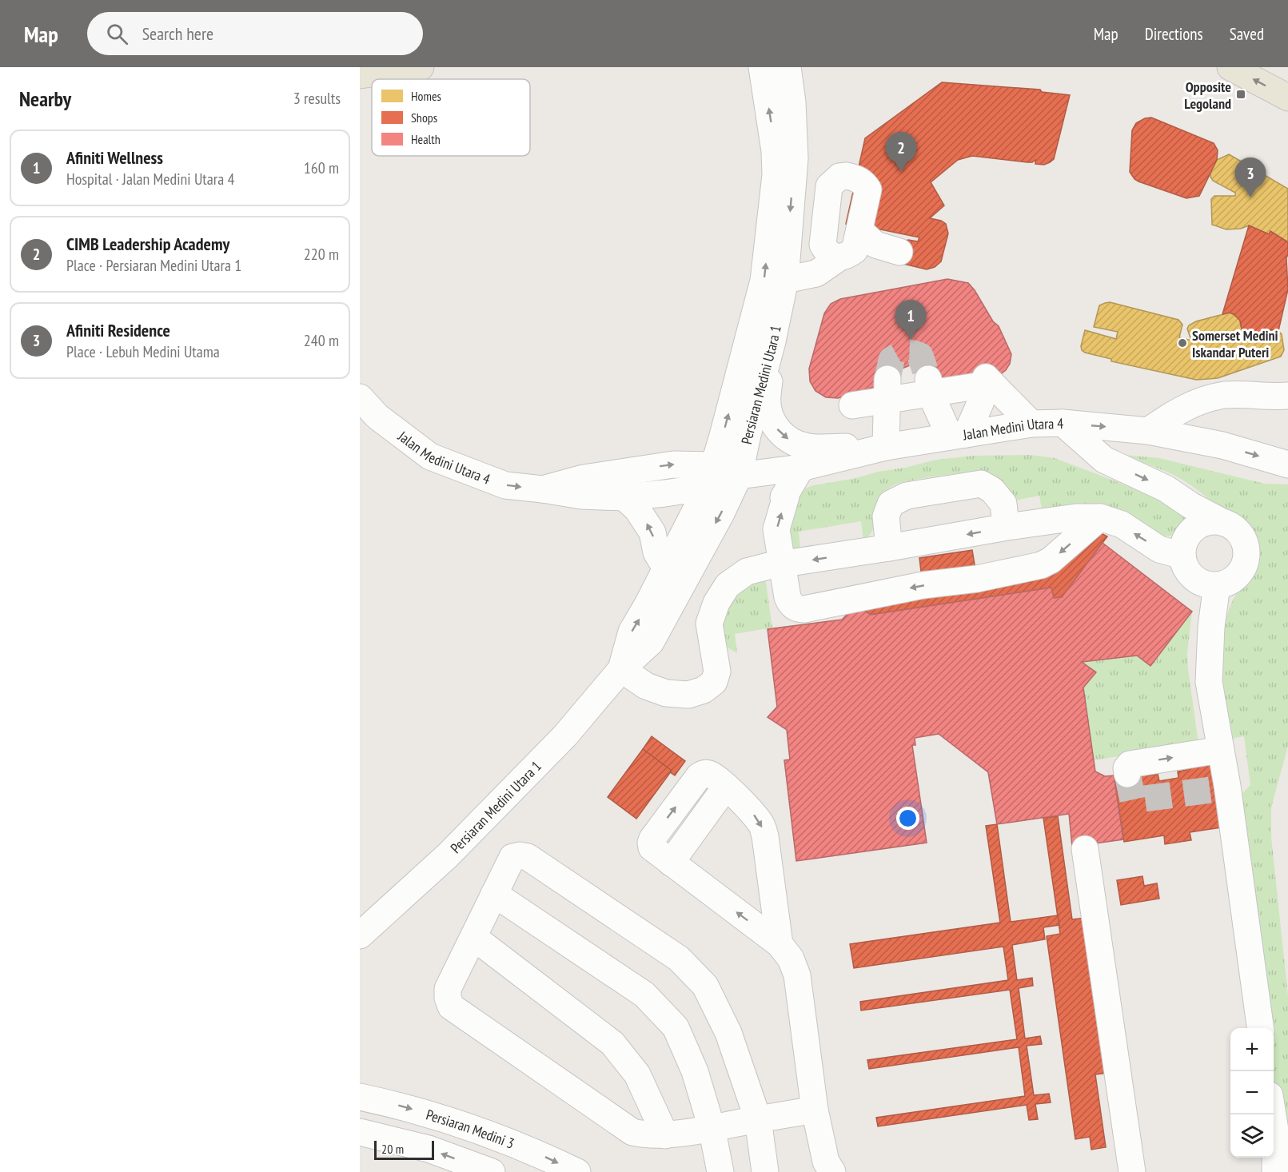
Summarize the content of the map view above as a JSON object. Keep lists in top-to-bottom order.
{
  "streets": {
    "street": ["Persiaran Medini Utara 1", "Jalan Medini Utara 4", "Persiaran Medini 3"]
  },
  "crossings": [
    ["Persiaran Medini Utara 1", "Jalan Medini Utara 4"]
  ],
  "places": {
    "transit": ["Opposite Legoland"],
    "other": ["Somerset Medini Iskandar Puteri"]
  },
  "legend": ["Homes", "Shops", "Health"],
  "scale_bar": "20 m",
  "page": {
    "header": "Map",
    "search": "Search here",
    "nav": ["Map", "Directions", "Saved"],
    "heading": ["Nearby", "3 results"],
    "list": [
      {
        "mark": "1",
        "name": "Afiniti Wellness",
        "note": "Hospital · Jalan Medini Utara 4",
        "value": "160 m"
      },
      {
        "mark": "2",
        "name": "CIMB Leadership Academy",
        "note": "Place · Persiaran Medini Utara 1",
        "value": "220 m"
      },
      {
        "mark": "3",
        "name": "Afiniti Residence",
        "note": "Place · Lebuh Medini Utama",
        "value": "240 m"
      }
    ],
    "pins": ["2", "3", "1"],
    "map_buttons": ["+", "−"],
    "scale": "20 m"
  }
}
